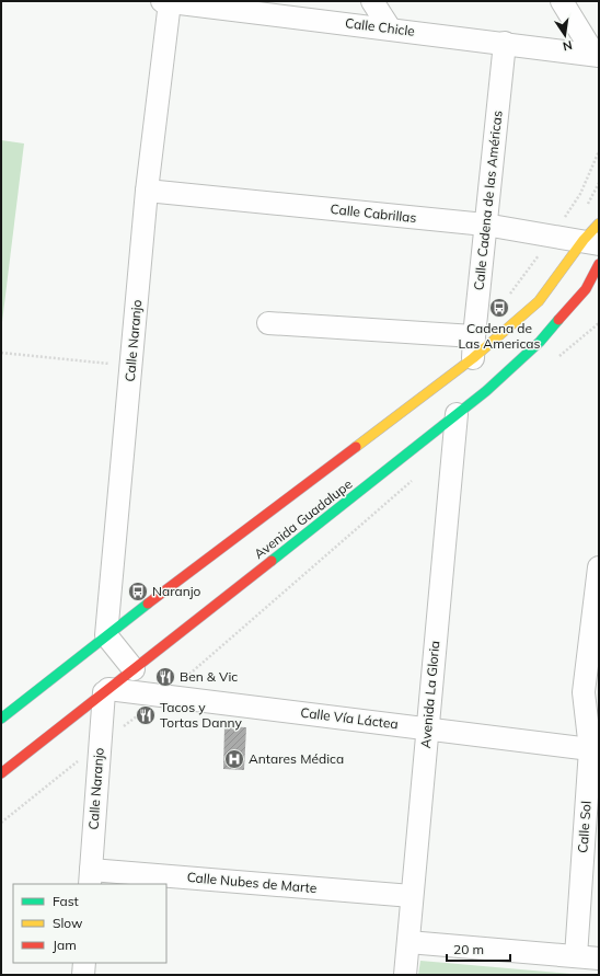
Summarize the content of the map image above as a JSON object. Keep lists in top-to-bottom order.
{
  "streets": {
    "main road": ["Avenida Guadalupe"],
    "street": [
      "Calle Chicle",
      "Calle Cadena de las Américas",
      "Calle Cabrillas",
      "Calle Naranjo",
      "Avenida La Gloria",
      "Calle Vía Láctea",
      "Calle Sol",
      "Calle Nubes de Marte"
    ]
  },
  "crossings": [
    ["Calle Chicle", "Calle Cadena de las Américas"],
    ["Calle Chicle", "Calle Naranjo"],
    ["Calle Cadena de las Américas", "Calle Cabrillas"],
    ["Calle Cadena de las Américas", "Avenida Guadalupe"],
    ["Calle Cabrillas", "Calle Naranjo"],
    ["Calle Cabrillas", "Avenida Guadalupe"],
    ["Calle Naranjo", "Avenida Guadalupe"],
    ["Calle Naranjo", "Calle Vía Láctea"],
    ["Calle Naranjo", "Calle Nubes de Marte"],
    ["Avenida Guadalupe", "Avenida La Gloria"],
    ["Avenida Guadalupe", "Calle Vía Láctea"],
    ["Avenida La Gloria", "Calle Vía Láctea"],
    ["Avenida La Gloria", "Calle Nubes de Marte"],
    ["Calle Vía Láctea", "Calle Sol"]
  ],
  "places": {
    "bus stop": ["Cadena de Las Americas", "Naranjo"],
    "restaurant": ["Ben & Vic", "Tacos y Tortas Danny"],
    "hospital": ["Antares Médica"]
  },
  "legend": ["Fast", "Slow", "Jam"],
  "scale_bar": "20 m",
  "north": "bottom"
}
